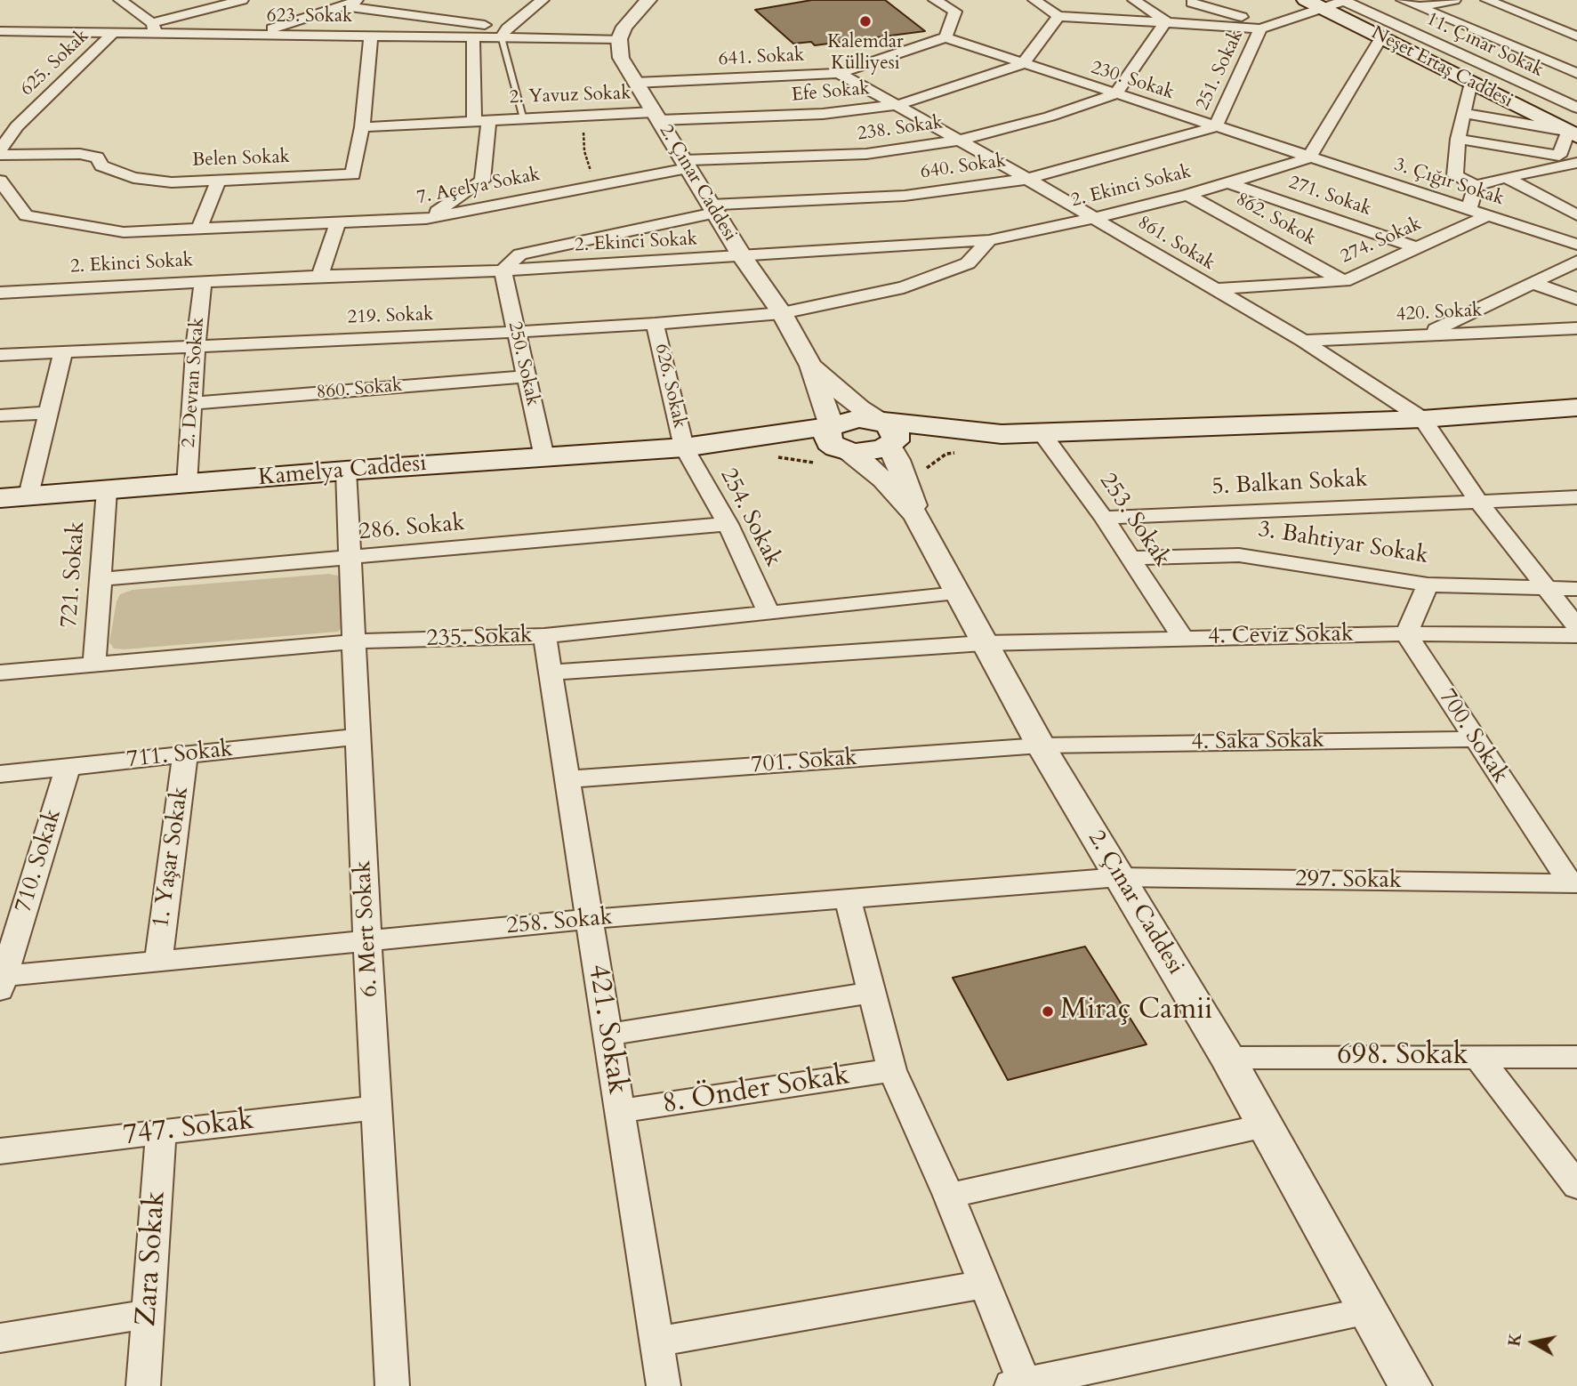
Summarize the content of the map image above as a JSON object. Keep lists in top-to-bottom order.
{
  "streets": {
    "main road": ["Neşet Ertaş Caddesi", "Kamelya Caddesi"],
    "street": [
      "623. Sokak",
      "11. Çınar Sokak",
      "641. Sokak",
      "625. Sokak",
      "251. Sokak",
      "230. Sokak",
      "Efe Sokak",
      "2. Yavuz Sokak",
      "238. Sokak",
      "Belen Sokak",
      "640. Sokak",
      "3. Çığır Sokak",
      "2. Çınar Caddesi",
      "7. Açelya Sokak",
      "2. Ekinci Sokak",
      "271. Sokak",
      "862. Sokok",
      "274. Sokak",
      "861. Sokak",
      "420. Sokak",
      "219. Sokak",
      "250. Sokak",
      "2. Devran Sokak",
      "626. Sokak",
      "860. Sokak",
      "5. Balkan Sokak",
      "254. Sokak",
      "253. Sokak",
      "286. Sokak",
      "3. Bahtiyar Sokak",
      "721. Sokak",
      "4. Ceviz Sokak",
      "235. Sokak",
      "700. Sokak",
      "4. Saka Sokak",
      "711. Sokak",
      "701. Sokak",
      "1. Yaşar Sokak",
      "710. Sokak",
      "297. Sokak",
      "258. Sokak",
      "6. Mert Sokak",
      "421. Sokak",
      "698. Sokak",
      "8. Önder Sokak",
      "747. Sokak",
      "Zara Sokak"
    ]
  },
  "crossings": [
    ["623. Sokak", "625. Sokak"],
    ["623. Sokak", "2. Yavuz Sokak"],
    ["623. Sokak", "Belen Sokak"],
    ["623. Sokak", "2. Çınar Caddesi"],
    ["641. Sokak", "230. Sokak"],
    ["641. Sokak", "2. Çınar Caddesi"],
    ["641. Sokak", "861. Sokak"],
    ["625. Sokak", "Belen Sokak"],
    ["251. Sokak", "230. Sokak"],
    ["251. Sokak", "640. Sokak"],
    ["230. Sokak", "Efe Sokak"],
    ["230. Sokak", "238. Sokak"],
    ["230. Sokak", "640. Sokak"],
    ["230. Sokak", "3. Çığır Sokak"],
    ["230. Sokak", "2. Ekinci Sokak"],
    ["Efe Sokak", "2. Yavuz Sokak"],
    ["Efe Sokak", "2. Çınar Caddesi"],
    ["Efe Sokak", "861. Sokak"],
    ["2. Yavuz Sokak", "Belen Sokak"],
    ["2. Yavuz Sokak", "2. Çınar Caddesi"],
    ["2. Yavuz Sokak", "7. Açelya Sokak"],
    ["238. Sokak", "2. Çınar Caddesi"],
    ["238. Sokak", "7. Açelya Sokak"],
    ["238. Sokak", "861. Sokak"],
    ["640. Sokak", "2. Çınar Caddesi"],
    ["640. Sokak", "2. Ekinci Sokak"],
    ["640. Sokak", "861. Sokak"],
    ["640. Sokak", "250. Sokak"],
    ["3. Çığır Sokak", "2. Ekinci Sokak"],
    ["3. Çığır Sokak", "274. Sokak"],
    ["2. Çınar Caddesi", "7. Açelya Sokak"],
    ["2. Çınar Caddesi", "2. Ekinci Sokak"],
    ["2. Çınar Caddesi", "219. Sokak"],
    ["2. Çınar Caddesi", "4. Ceviz Sokak"],
    ["2. Çınar Caddesi", "235. Sokak"],
    ["2. Çınar Caddesi", "4. Saka Sokak"],
    ["2. Çınar Caddesi", "701. Sokak"],
    ["2. Çınar Caddesi", "297. Sokak"],
    ["2. Çınar Caddesi", "258. Sokak"],
    ["2. Çınar Caddesi", "698. Sokak"],
    ["2. Ekinci Sokak", "271. Sokak"],
    ["2. Ekinci Sokak", "862. Sokok"],
    ["2. Ekinci Sokak", "861. Sokak"],
    ["2. Ekinci Sokak", "219. Sokak"],
    ["2. Ekinci Sokak", "250. Sokak"],
    ["2. Ekinci Sokak", "2. Devran Sokak"],
    ["271. Sokak", "274. Sokak"],
    ["862. Sokok", "274. Sokak"],
    ["274. Sokak", "861. Sokak"],
    ["861. Sokak", "420. Sokak"],
    ["219. Sokak", "250. Sokak"],
    ["219. Sokak", "2. Devran Sokak"],
    ["219. Sokak", "626. Sokak"],
    ["250. Sokak", "860. Sokak"],
    ["250. Sokak", "Kamelya Caddesi"],
    ["2. Devran Sokak", "860. Sokak"],
    ["2. Devran Sokak", "Kamelya Caddesi"],
    ["626. Sokak", "Kamelya Caddesi"],
    ["626. Sokak", "254. Sokak"],
    ["Kamelya Caddesi", "254. Sokak"],
    ["Kamelya Caddesi", "721. Sokak"],
    ["Kamelya Caddesi", "6. Mert Sokak"],
    ["5. Balkan Sokak", "253. Sokak"],
    ["254. Sokak", "286. Sokak"],
    ["254. Sokak", "235. Sokak"],
    ["253. Sokak", "3. Bahtiyar Sokak"],
    ["253. Sokak", "4. Ceviz Sokak"],
    ["286. Sokak", "721. Sokak"],
    ["286. Sokak", "6. Mert Sokak"],
    ["721. Sokak", "235. Sokak"],
    ["4. Ceviz Sokak", "235. Sokak"],
    ["4. Ceviz Sokak", "700. Sokak"],
    ["235. Sokak", "6. Mert Sokak"],
    ["235. Sokak", "421. Sokak"],
    ["700. Sokak", "4. Saka Sokak"],
    ["700. Sokak", "297. Sokak"],
    ["4. Saka Sokak", "701. Sokak"],
    ["711. Sokak", "1. Yaşar Sokak"],
    ["711. Sokak", "710. Sokak"],
    ["711. Sokak", "6. Mert Sokak"],
    ["701. Sokak", "421. Sokak"],
    ["1. Yaşar Sokak", "258. Sokak"],
    ["710. Sokak", "258. Sokak"],
    ["297. Sokak", "258. Sokak"],
    ["258. Sokak", "6. Mert Sokak"],
    ["258. Sokak", "421. Sokak"],
    ["6. Mert Sokak", "747. Sokak"],
    ["421. Sokak", "8. Önder Sokak"],
    ["747. Sokak", "Zara Sokak"]
  ],
  "places": ["Kalemdar Külliyesi", "Miraç Camii"],
  "north": "left"
}
